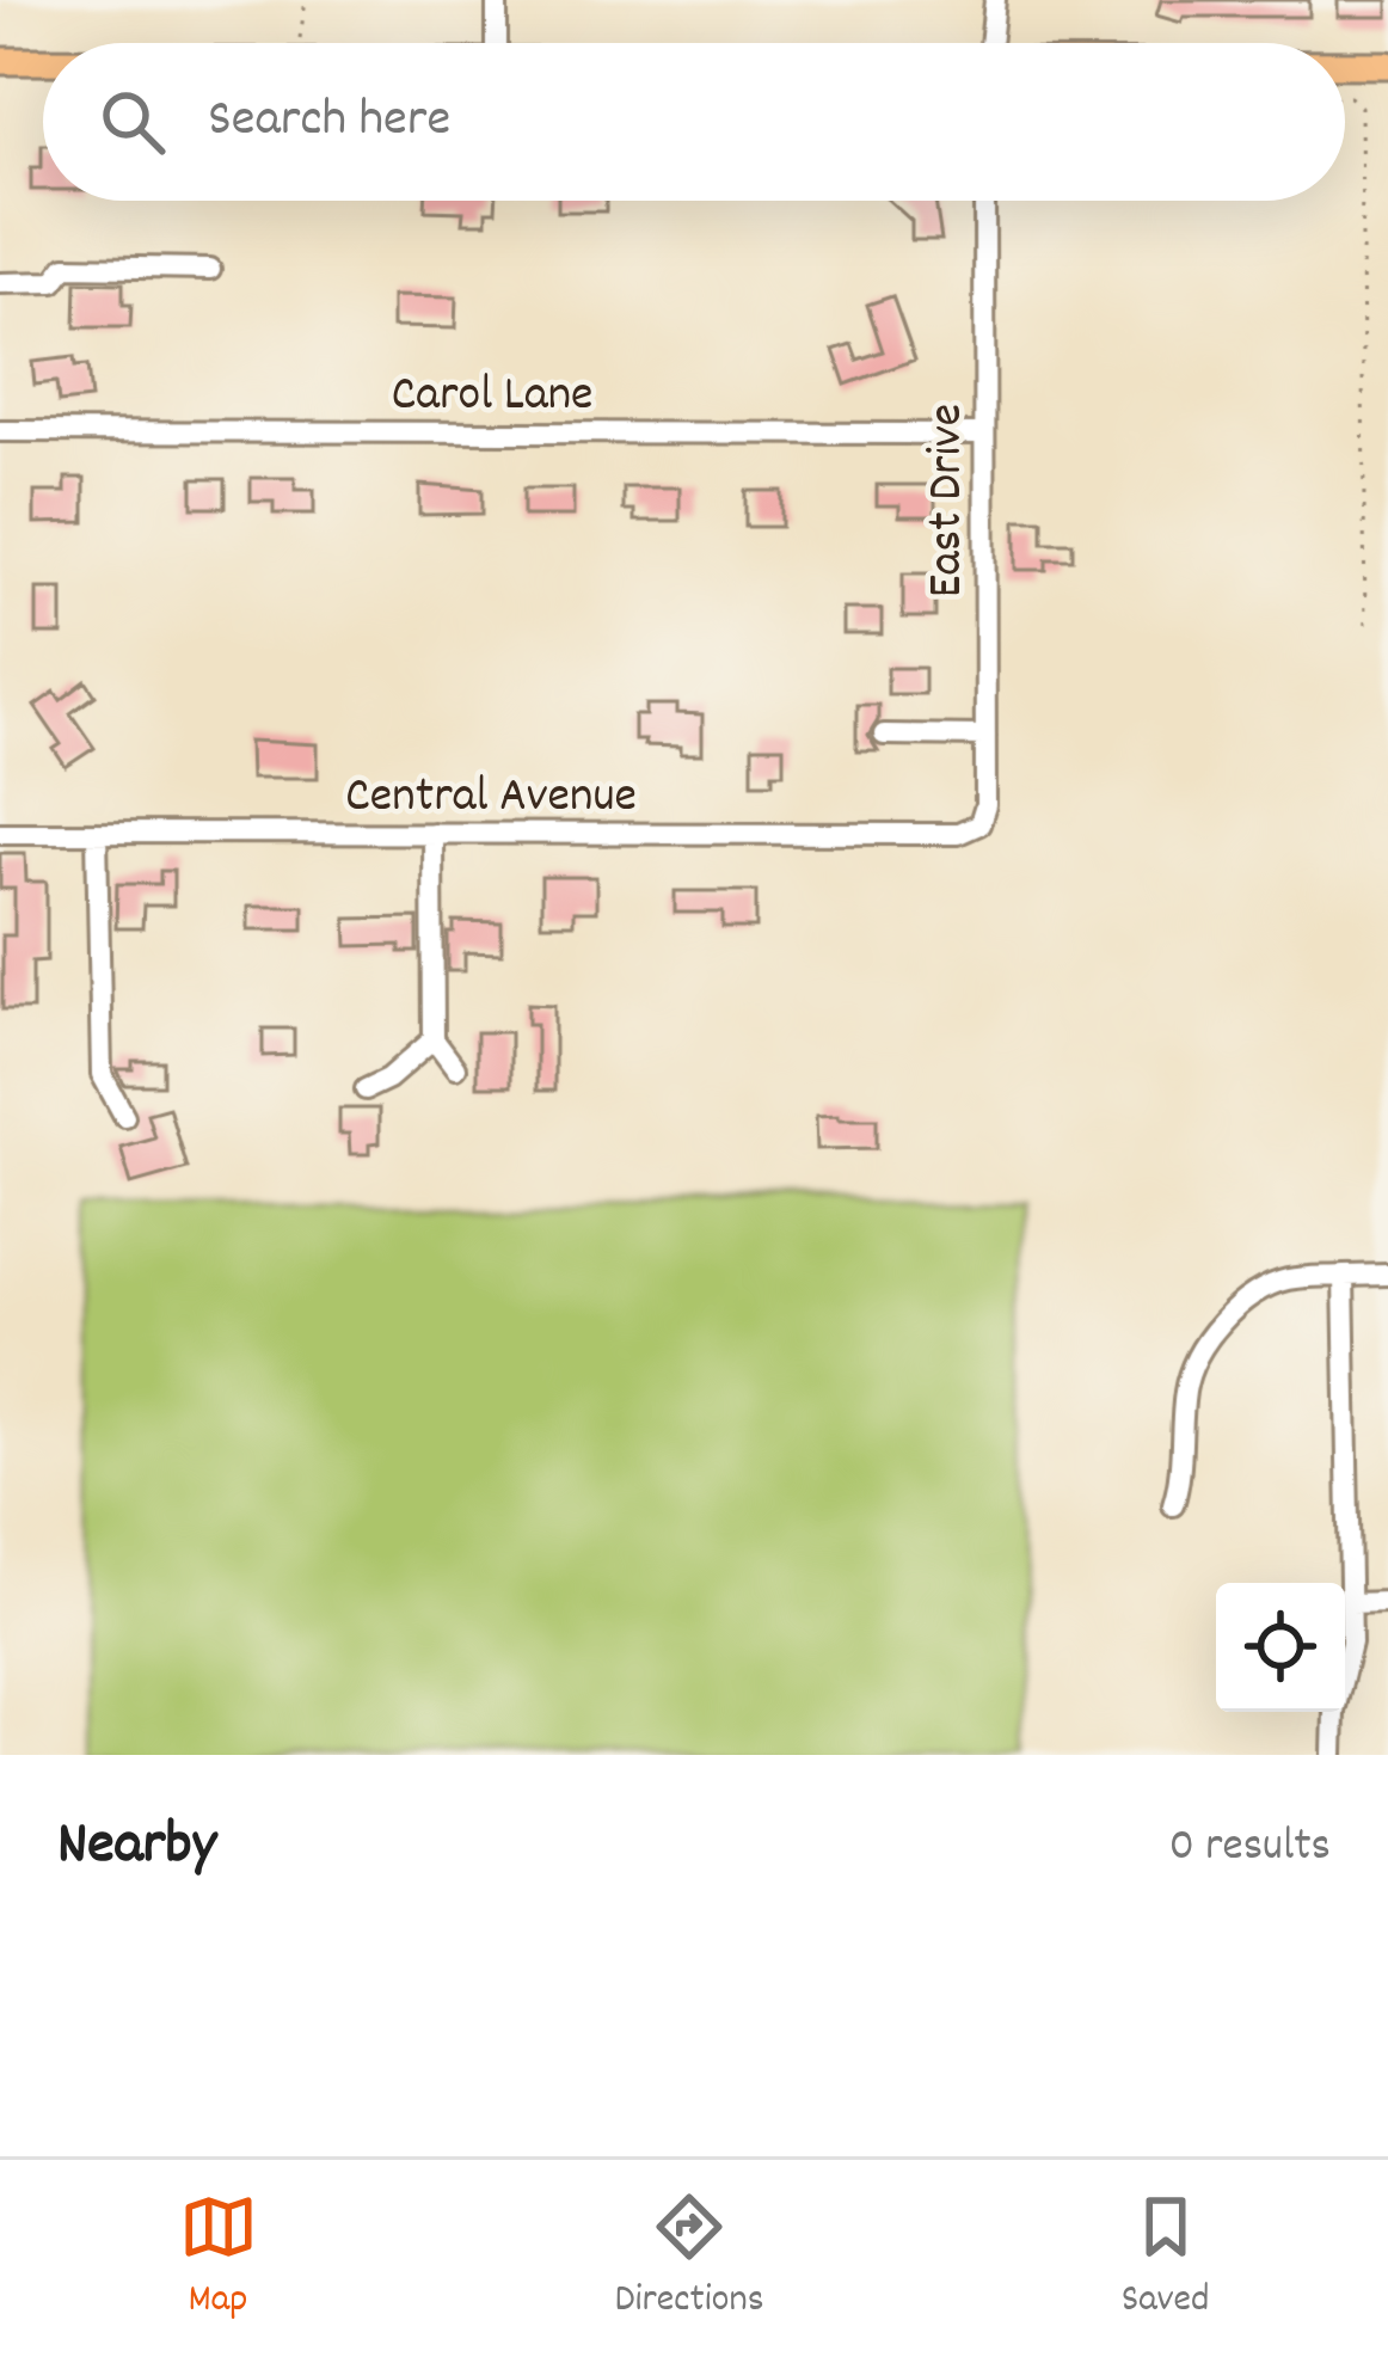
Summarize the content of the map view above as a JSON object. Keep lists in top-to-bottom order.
{
  "streets": {
    "street": ["Carol Lane", "East Drive", "Central Avenue"]
  },
  "crossings": [
    ["Carol Lane", "East Drive"],
    ["East Drive", "Central Avenue"]
  ],
  "page": {
    "search": "Search here",
    "heading": ["Nearby", "0 results"],
    "nav": ["Map", "Directions", "Saved"]
  }
}
